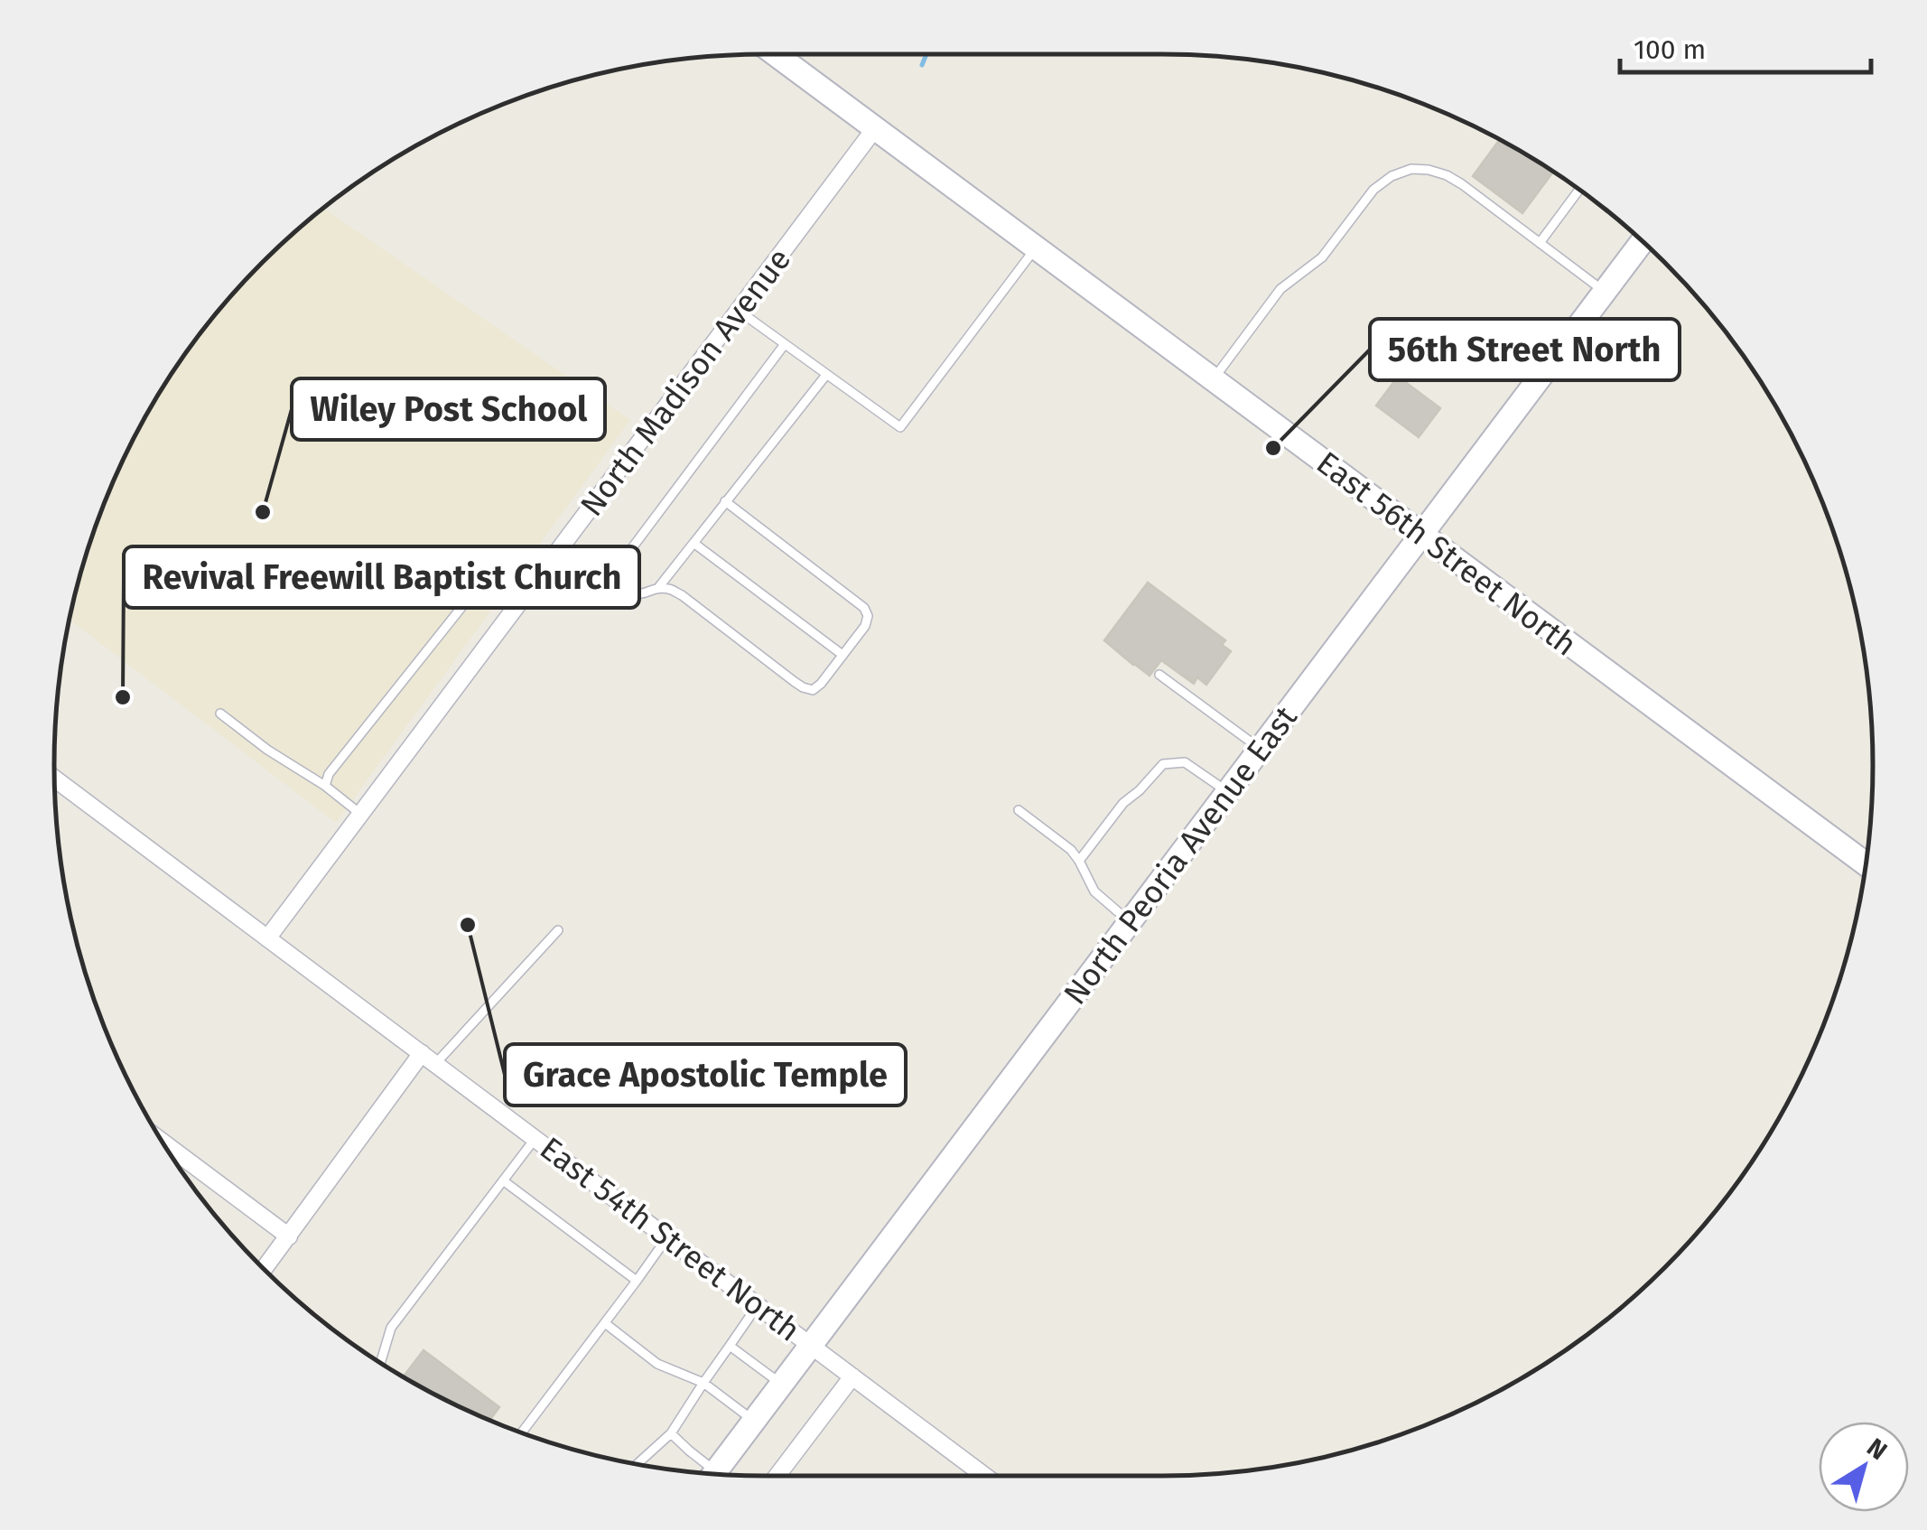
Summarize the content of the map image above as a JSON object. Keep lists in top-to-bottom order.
{
  "streets": {
    "main road": ["East 56th Street North", "North Peoria Avenue East"],
    "street": ["North Madison Avenue", "East 54th Street North"]
  },
  "crossings": [
    ["North Madison Avenue", "East 56th Street North"],
    ["North Madison Avenue", "East 54th Street North"],
    ["East 56th Street North", "North Peoria Avenue East"],
    ["North Peoria Avenue East", "East 54th Street North"]
  ],
  "places": [
    "56th Street North",
    "Wiley Post School",
    "Revival Freewill Baptist Church",
    "Grace Apostolic Temple"
  ],
  "scale_bar": "100 m",
  "north": "top right"
}
